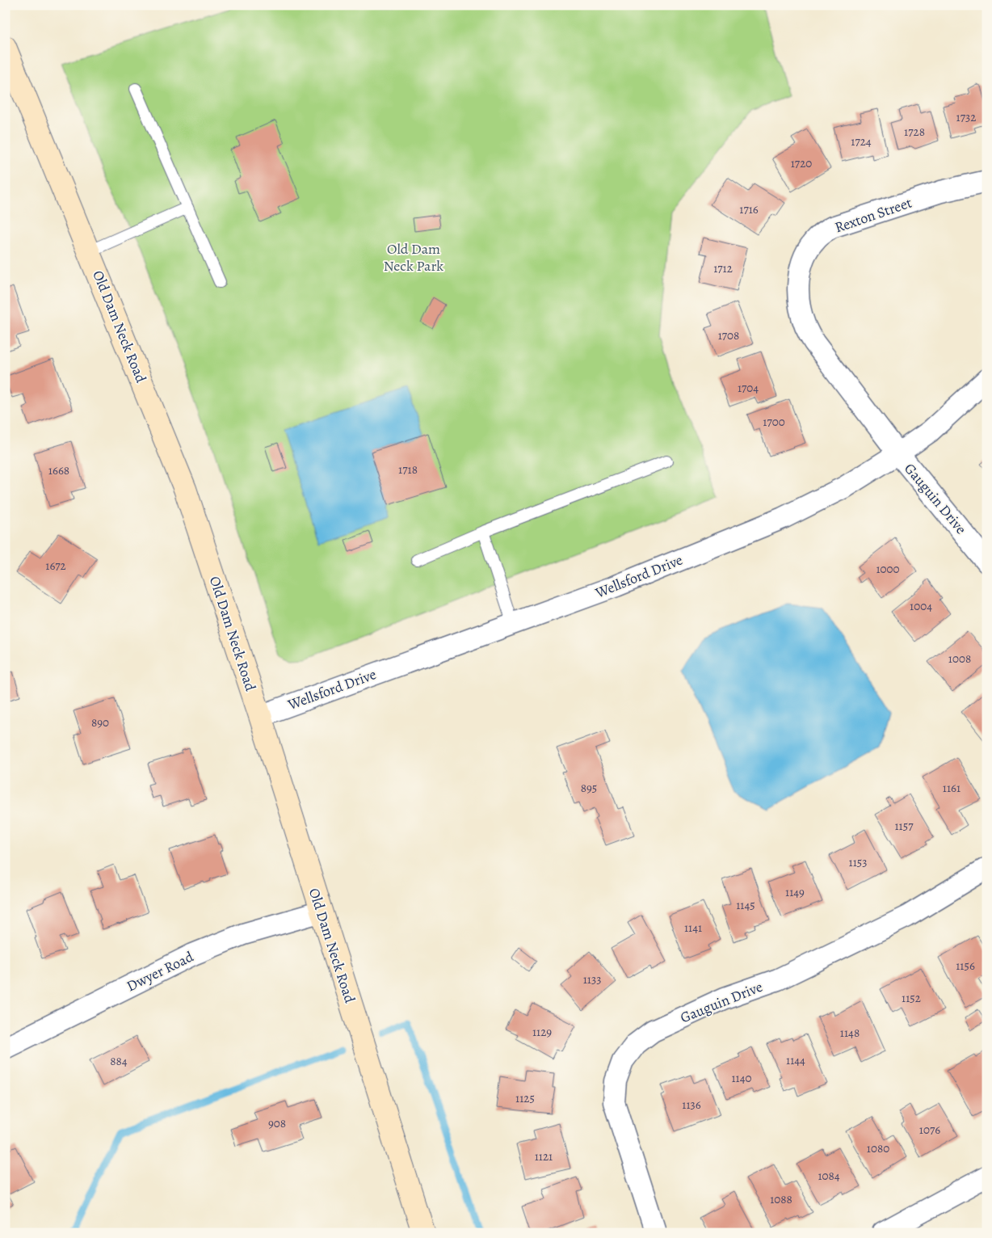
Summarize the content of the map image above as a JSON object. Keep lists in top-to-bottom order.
{
  "streets": {
    "street": [
      "Rexton Street",
      "Old Dam Neck Road",
      "Gauguin Drive",
      "Wellsford Drive",
      "Dwyer Road"
    ]
  },
  "crossings": [
    ["Rexton Street", "Gauguin Drive"],
    ["Rexton Street", "Wellsford Drive"],
    ["Old Dam Neck Road", "Wellsford Drive"],
    ["Old Dam Neck Road", "Dwyer Road"],
    ["Gauguin Drive", "Wellsford Drive"]
  ],
  "parks": ["Old Dam Neck Park"],
  "house_numbers": [
    "1732",
    "1728",
    "1724",
    "1720",
    "1716",
    "1712",
    "1708",
    "1704",
    "1700",
    "1718",
    "1668",
    "1672",
    "1000",
    "1004",
    "1008",
    "890",
    "895",
    "1161",
    "1157",
    "1153",
    "1149",
    "1145",
    "1141",
    "1156",
    "1133",
    "1152",
    "1129",
    "1148",
    "1144",
    "884",
    "1140",
    "1125",
    "1136",
    "908",
    "1076",
    "1080",
    "1121",
    "1084",
    "1088"
  ]
}
